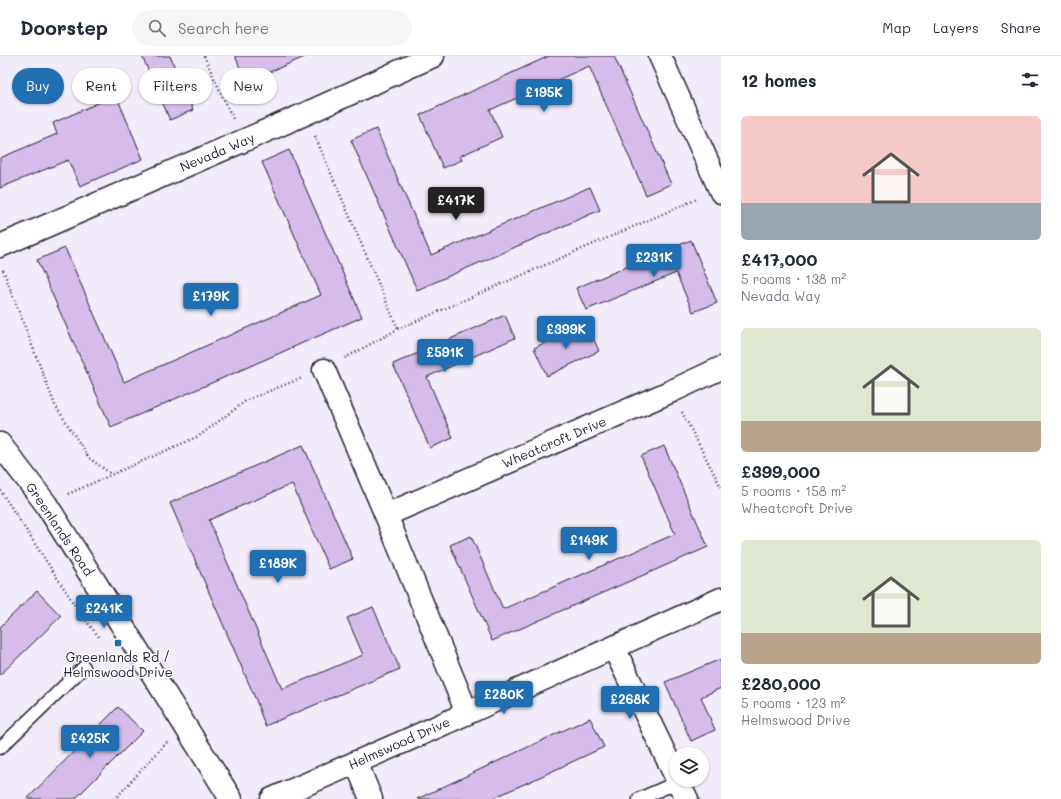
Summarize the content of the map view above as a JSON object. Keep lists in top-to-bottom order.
{
  "streets": {
    "street": [
      "Nevada Way",
      "Wheatcroft Drive",
      "Greenlands Road",
      "Helmswood Drive"
    ]
  },
  "places": {
    "transit": ["Greenlands Rd / Helmswood Drive"]
  },
  "page": {
    "header": "Doorstep",
    "search": "Search here",
    "nav": ["Map", "Layers", "Share"],
    "heading": "12 homes",
    "chip": [
      "Buy",
      "Rent",
      "Filters",
      "New"
    ],
    "price": [
      "£195K",
      "£417K",
      "£231K",
      "£179K",
      "£399K",
      "£591K",
      "£149K",
      "£189K",
      "£241K",
      "£280K",
      "£268K",
      "£425K"
    ],
    "list": [
      {
        "name": "£417,000",
        "note": "5 rooms · 138 m² · Nevada Way"
      },
      {
        "name": "£399,000",
        "note": "5 rooms · 158 m² · Wheatcroft Drive"
      },
      {
        "name": "£280,000",
        "note": "5 rooms · 123 m² · Helmswood Drive"
      }
    ]
  }
}
